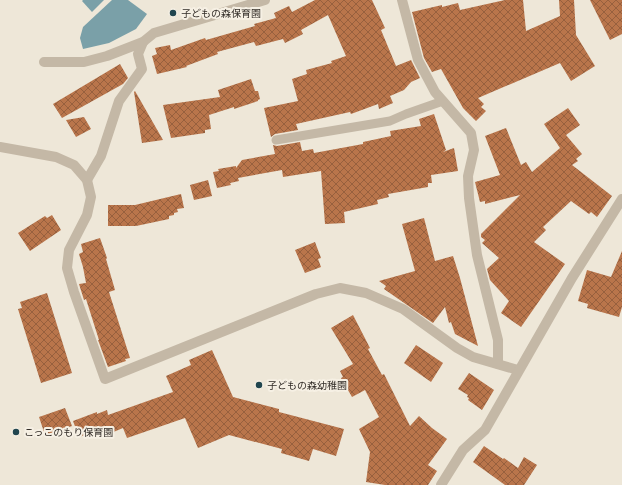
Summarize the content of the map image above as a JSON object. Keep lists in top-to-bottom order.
{
  "places": ["子どもの森保育園", "子どもの森幼稚園", "こっこのもり保育園"]
}
